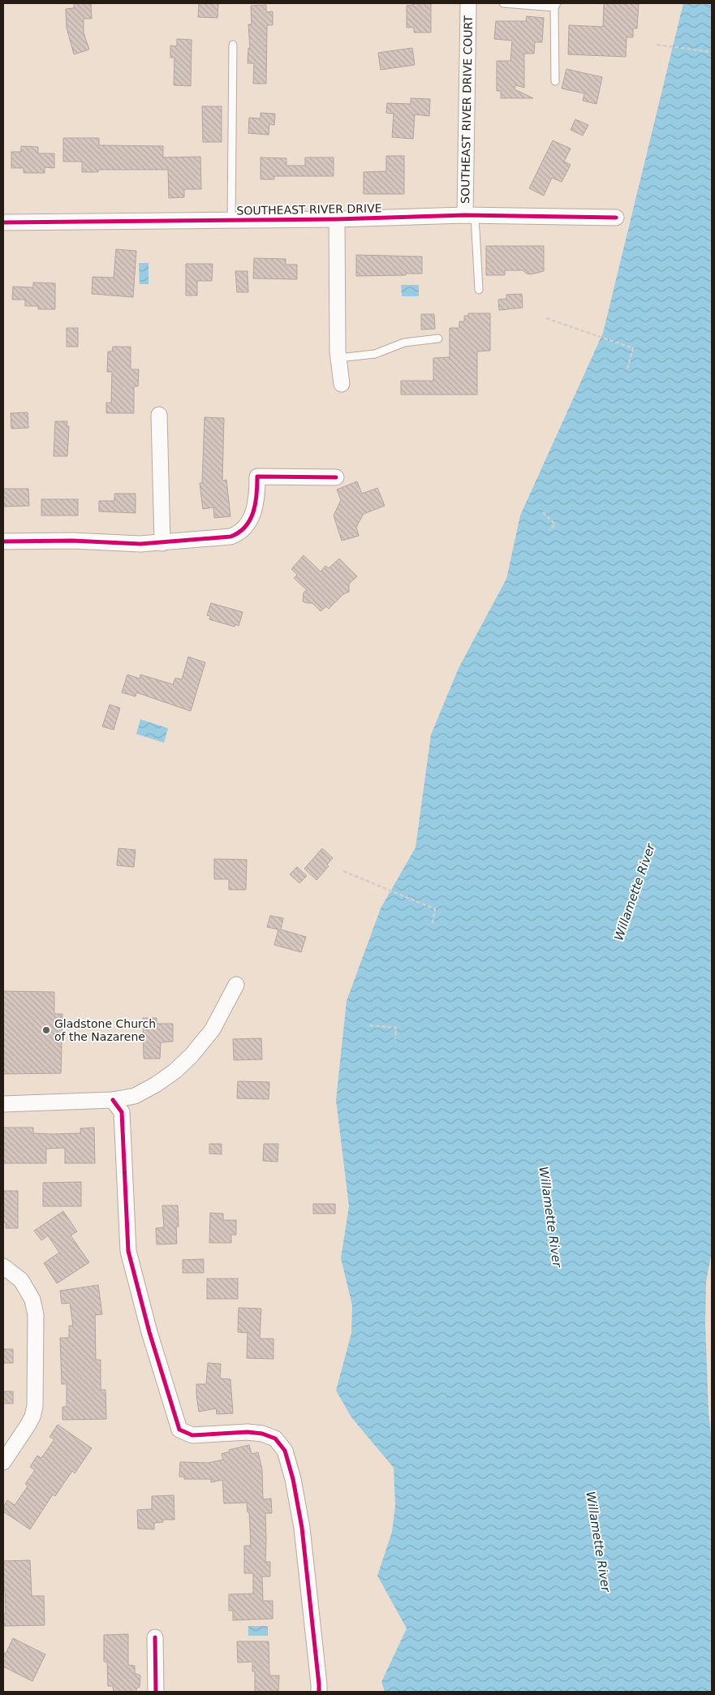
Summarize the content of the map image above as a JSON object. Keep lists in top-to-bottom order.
{
  "streets": {
    "street": ["SOUTHEAST RIVER DRIVE COURT", "SOUTHEAST RIVER DRIVE"]
  },
  "crossings": [
    ["SOUTHEAST RIVER DRIVE COURT", "SOUTHEAST RIVER DRIVE"]
  ],
  "water": ["Willamette River"],
  "places": ["Gladstone Church of the Nazarene"]
}
